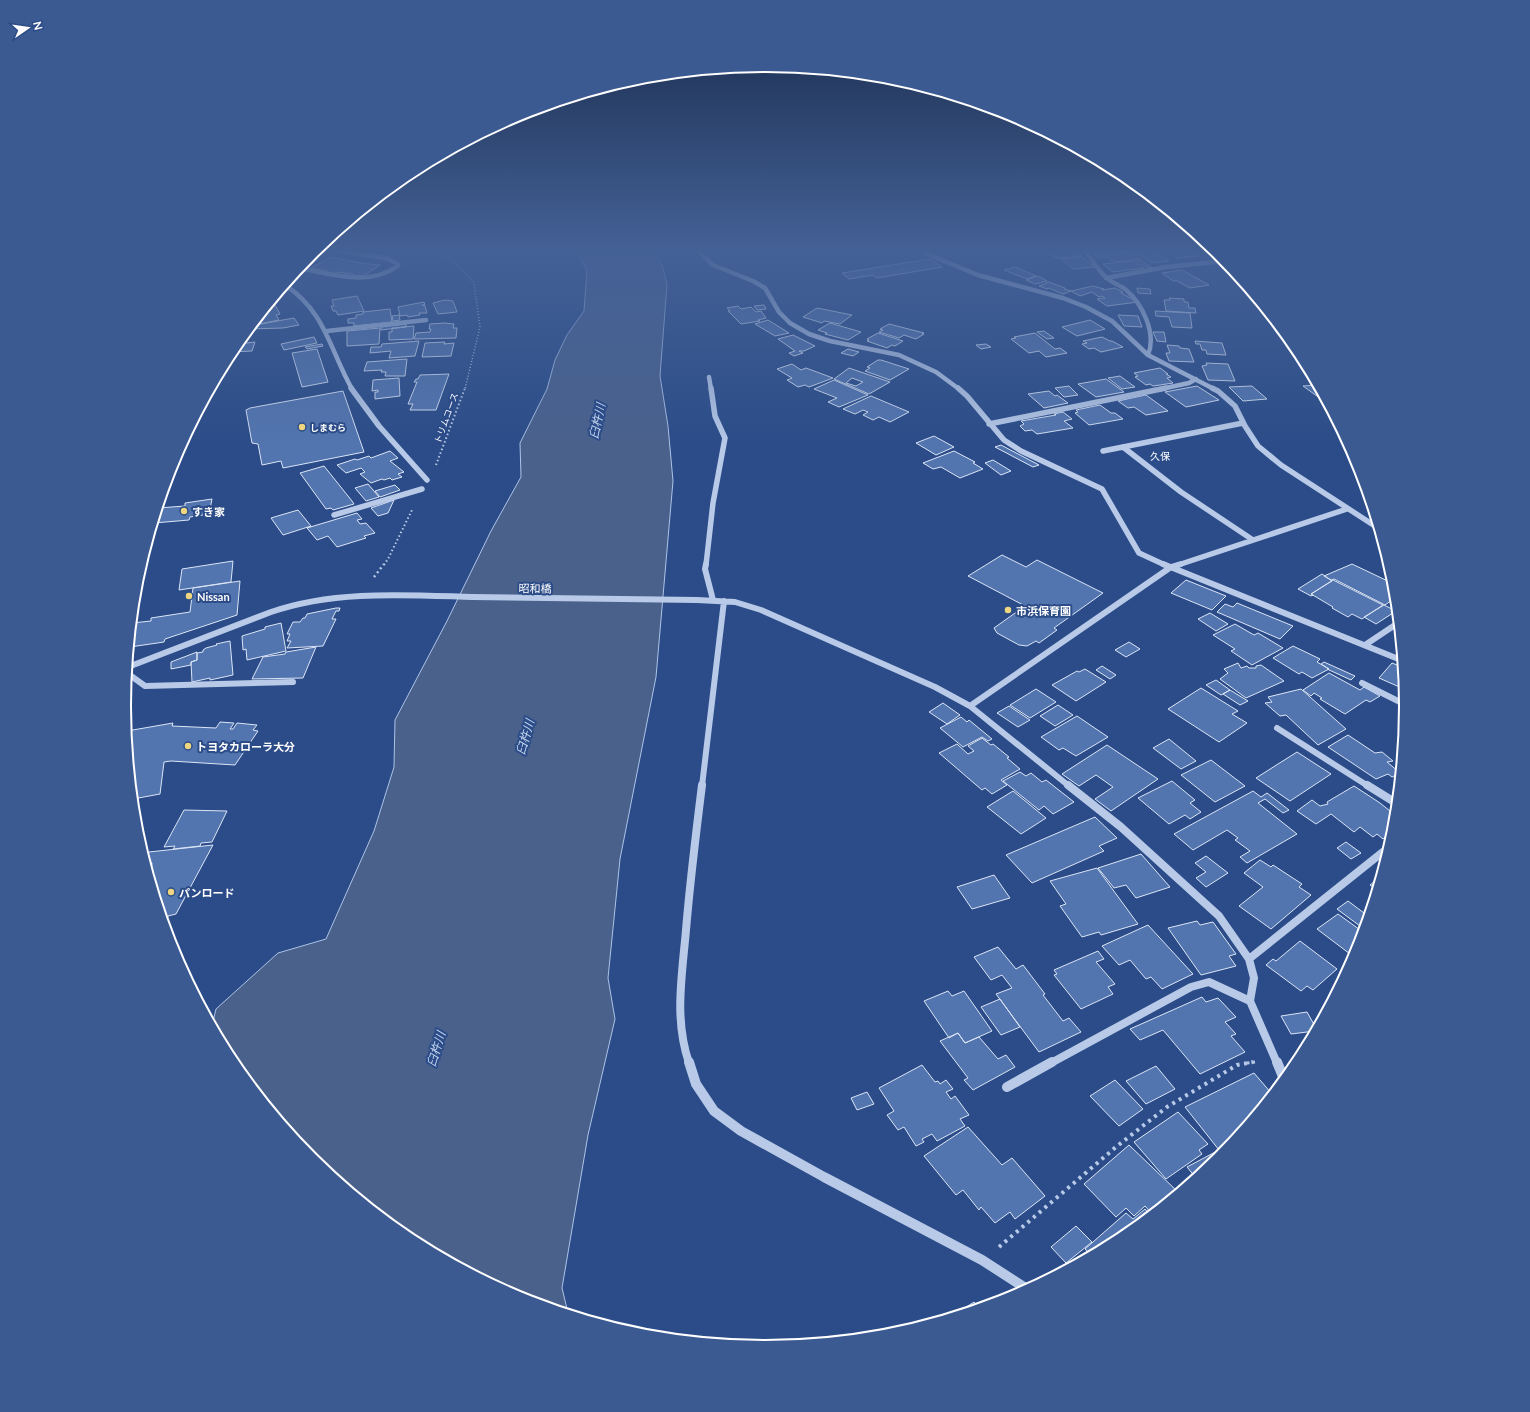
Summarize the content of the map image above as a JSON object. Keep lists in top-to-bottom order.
{
  "streets": {
    "street": ["昭和橋"],
    "path": ["トリムコース"]
  },
  "districts": ["久保"],
  "water": ["臼杵川"],
  "places": [
    "しまむら",
    "すき家",
    "Nissan",
    "市浜保育園",
    "トヨタカローラ大分",
    "パンロード"
  ],
  "north": "right"
}
